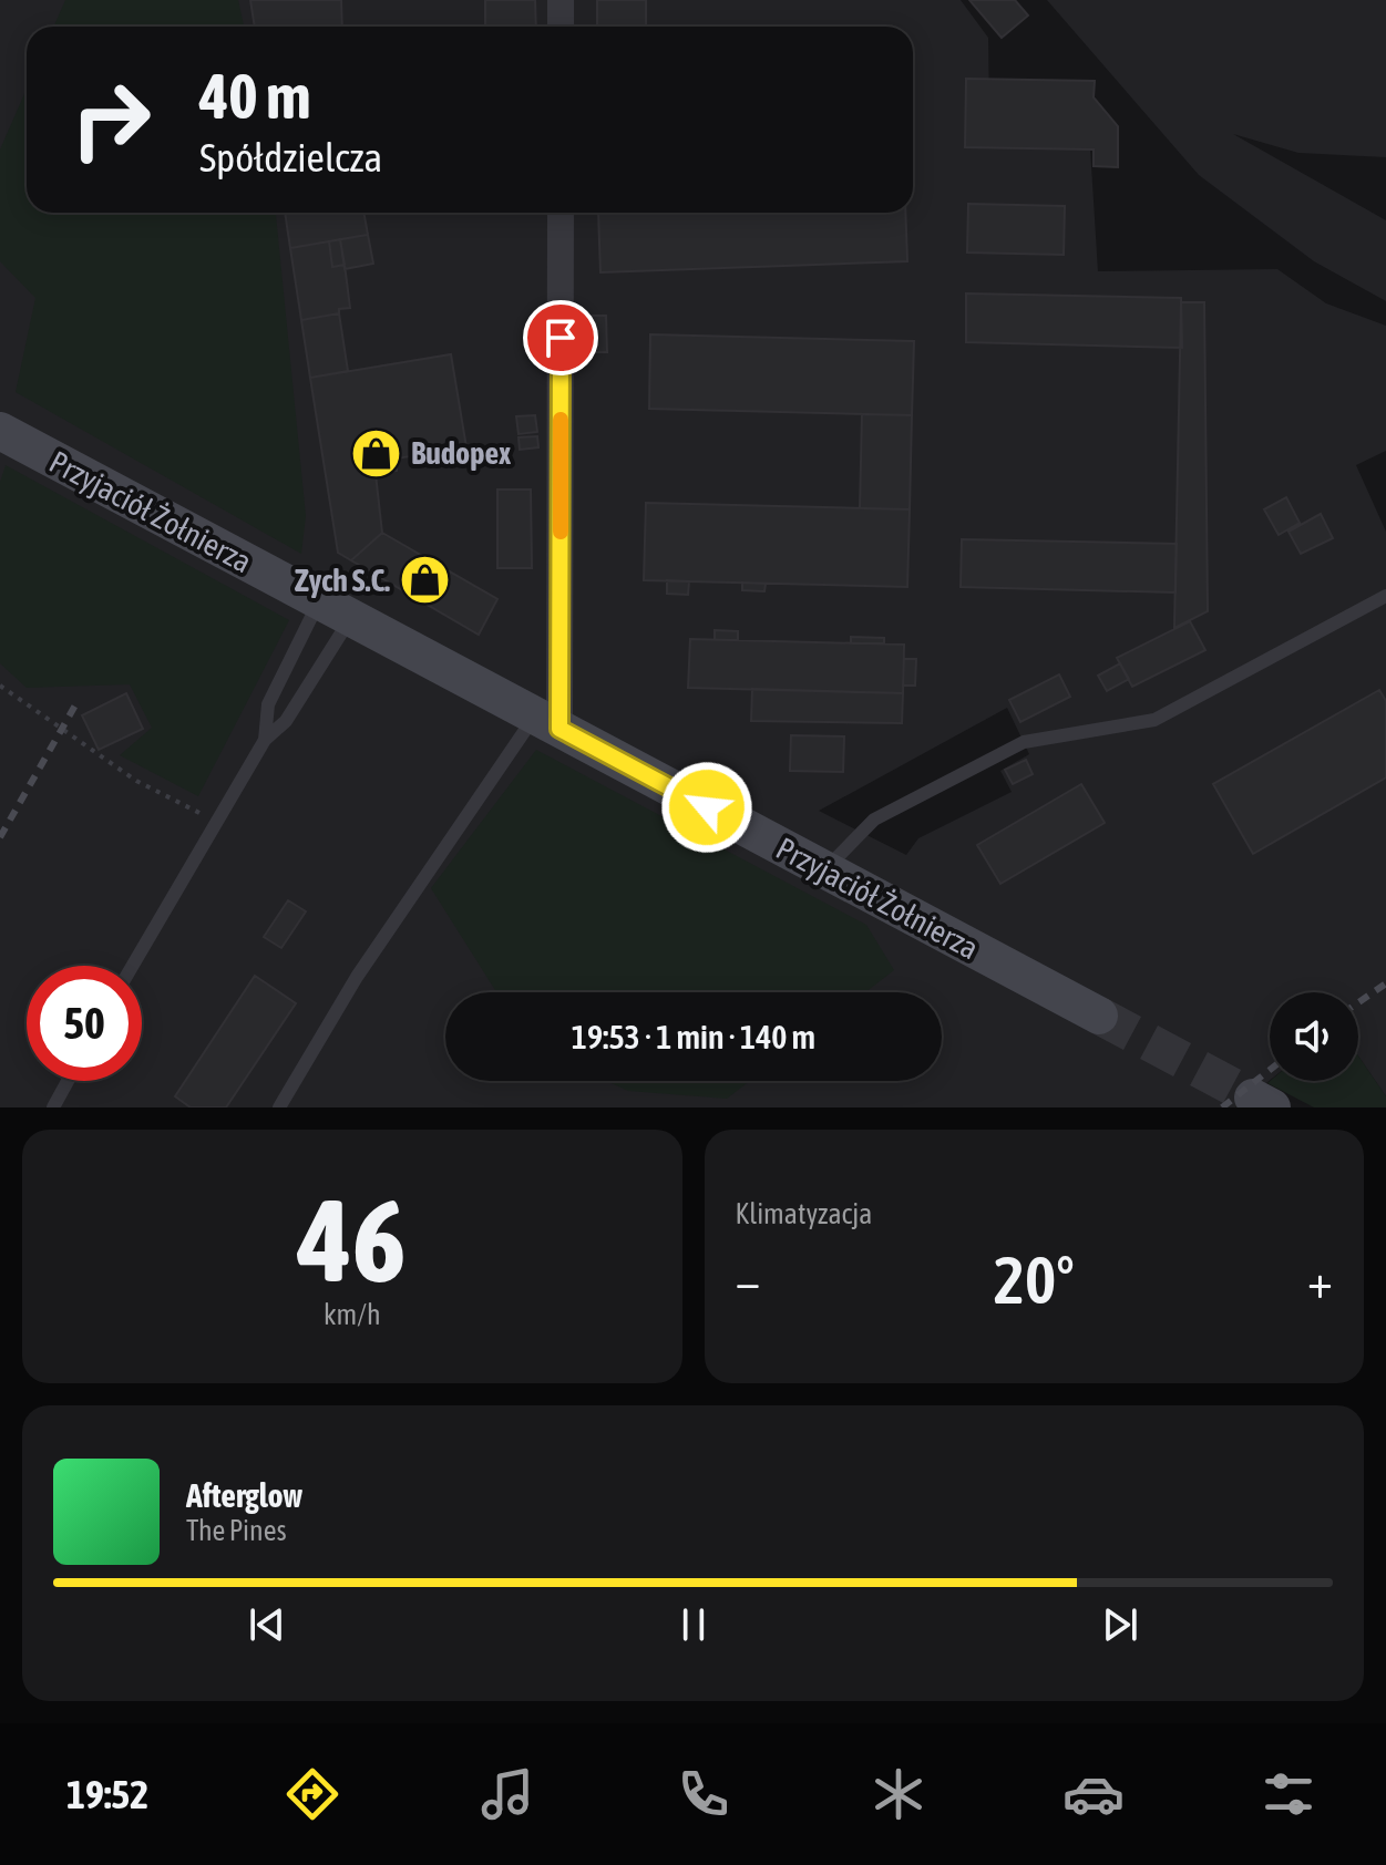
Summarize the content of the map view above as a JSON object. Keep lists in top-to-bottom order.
{
  "streets": {
    "main road": ["Przyjaciół Żołnierza"]
  },
  "places": {
    "shop": ["Budopex", "Zych S.C."]
  },
  "page": {
    "turn": ["40 m", "Spółdzielcza"],
    "limit": "50",
    "trip": "19:53 · 1 min · 140 m",
    "tile": [
      ["46", "km/h"],
      "Klimatyzacja"
    ],
    "heat": ["−", "20°", "+"],
    "song": ["Afterglow", "The Pines"],
    "tabs": "19:52"
  }
}
